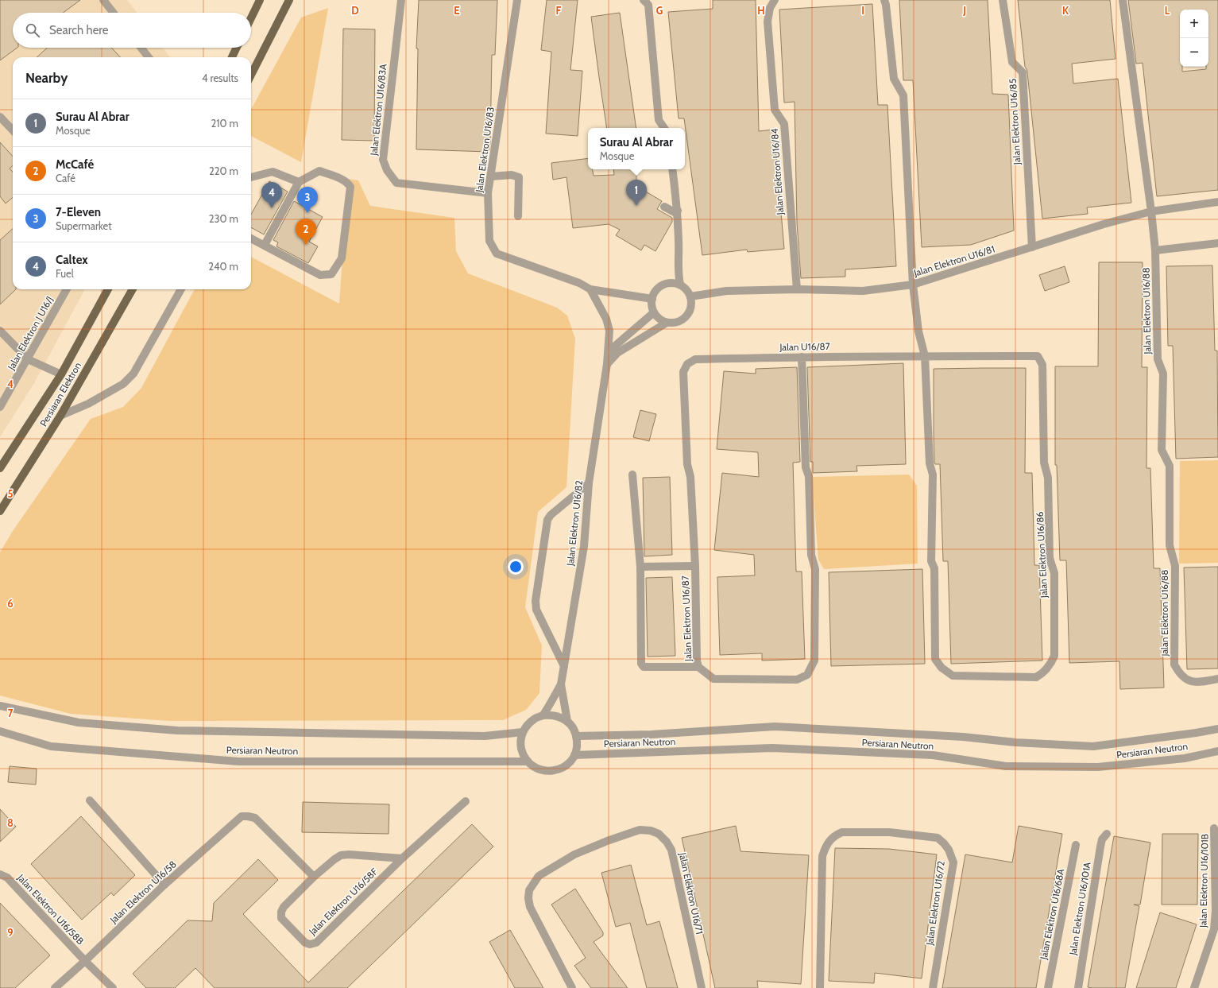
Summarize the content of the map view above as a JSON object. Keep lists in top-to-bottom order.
{
  "streets": {
    "main road": ["Persiaran Elektron"],
    "street": [
      "Jalan Elektron U16/83A",
      "Jalan Elektron U16/85",
      "Jalan Elektron U16/83",
      "Jalan Elektron U16/84",
      "Jalan Elektron U16/81",
      "Jalan Elektron U16/88",
      "Jalan Elektron J U16/J",
      "Jalan U16/87",
      "Jalan Elektron U16/82",
      "Jalan Elektron U16/86",
      "Jalan Elektron U16/87",
      "Persiaran Neutron",
      "Jalan Elektron U16/101B",
      "Jalan Elektron U16/58",
      "Jalan Elektron U16/71",
      "Jalan Elektron U16/58F",
      "Jalan Elektron U16/72",
      "Jalan Elektron U16/101A",
      "Jalan Elektron U16/58B",
      "Jalan Elektron U16/68A"
    ]
  },
  "crossings": [
    ["Jalan Elektron U16/83A", "Jalan Elektron U16/83"],
    ["Jalan Elektron U16/85", "Jalan Elektron U16/81"],
    ["Jalan Elektron U16/83", "Jalan Elektron U16/81"],
    ["Jalan Elektron U16/84", "Jalan Elektron U16/81"],
    ["Jalan Elektron U16/81", "Jalan Elektron U16/86"],
    ["Jalan U16/87", "Jalan Elektron U16/86"],
    ["Jalan U16/87", "Jalan Elektron U16/87"],
    ["Jalan Elektron U16/58", "Jalan Elektron U16/58F"],
    ["Jalan Elektron U16/58", "Jalan Elektron U16/58B"]
  ],
  "page": {
    "map_buttons": ["+", "−"],
    "search": "Search here",
    "heading": ["Nearby", "4 results"],
    "list": [
      {
        "mark": "1",
        "name": "Surau Al Abrar",
        "note": "Mosque",
        "value": "210 m"
      },
      {
        "mark": "2",
        "name": "McCafé",
        "note": "Café",
        "value": "220 m"
      },
      {
        "mark": "3",
        "name": "7-Eleven",
        "note": "Supermarket",
        "value": "230 m"
      },
      {
        "mark": "4",
        "name": "Caltex",
        "note": "Fuel",
        "value": "240 m"
      }
    ],
    "popup": ["Surau Al Abrar", "Mosque"],
    "pins": [
      "1",
      "4",
      "3",
      "2"
    ]
  },
  "grid": {
    "columns": [
      "D",
      "E",
      "F",
      "G",
      "H",
      "I",
      "J",
      "K",
      "L"
    ],
    "rows": [
      "4",
      "5",
      "6",
      "7",
      "8",
      "9"
    ]
  }
}
